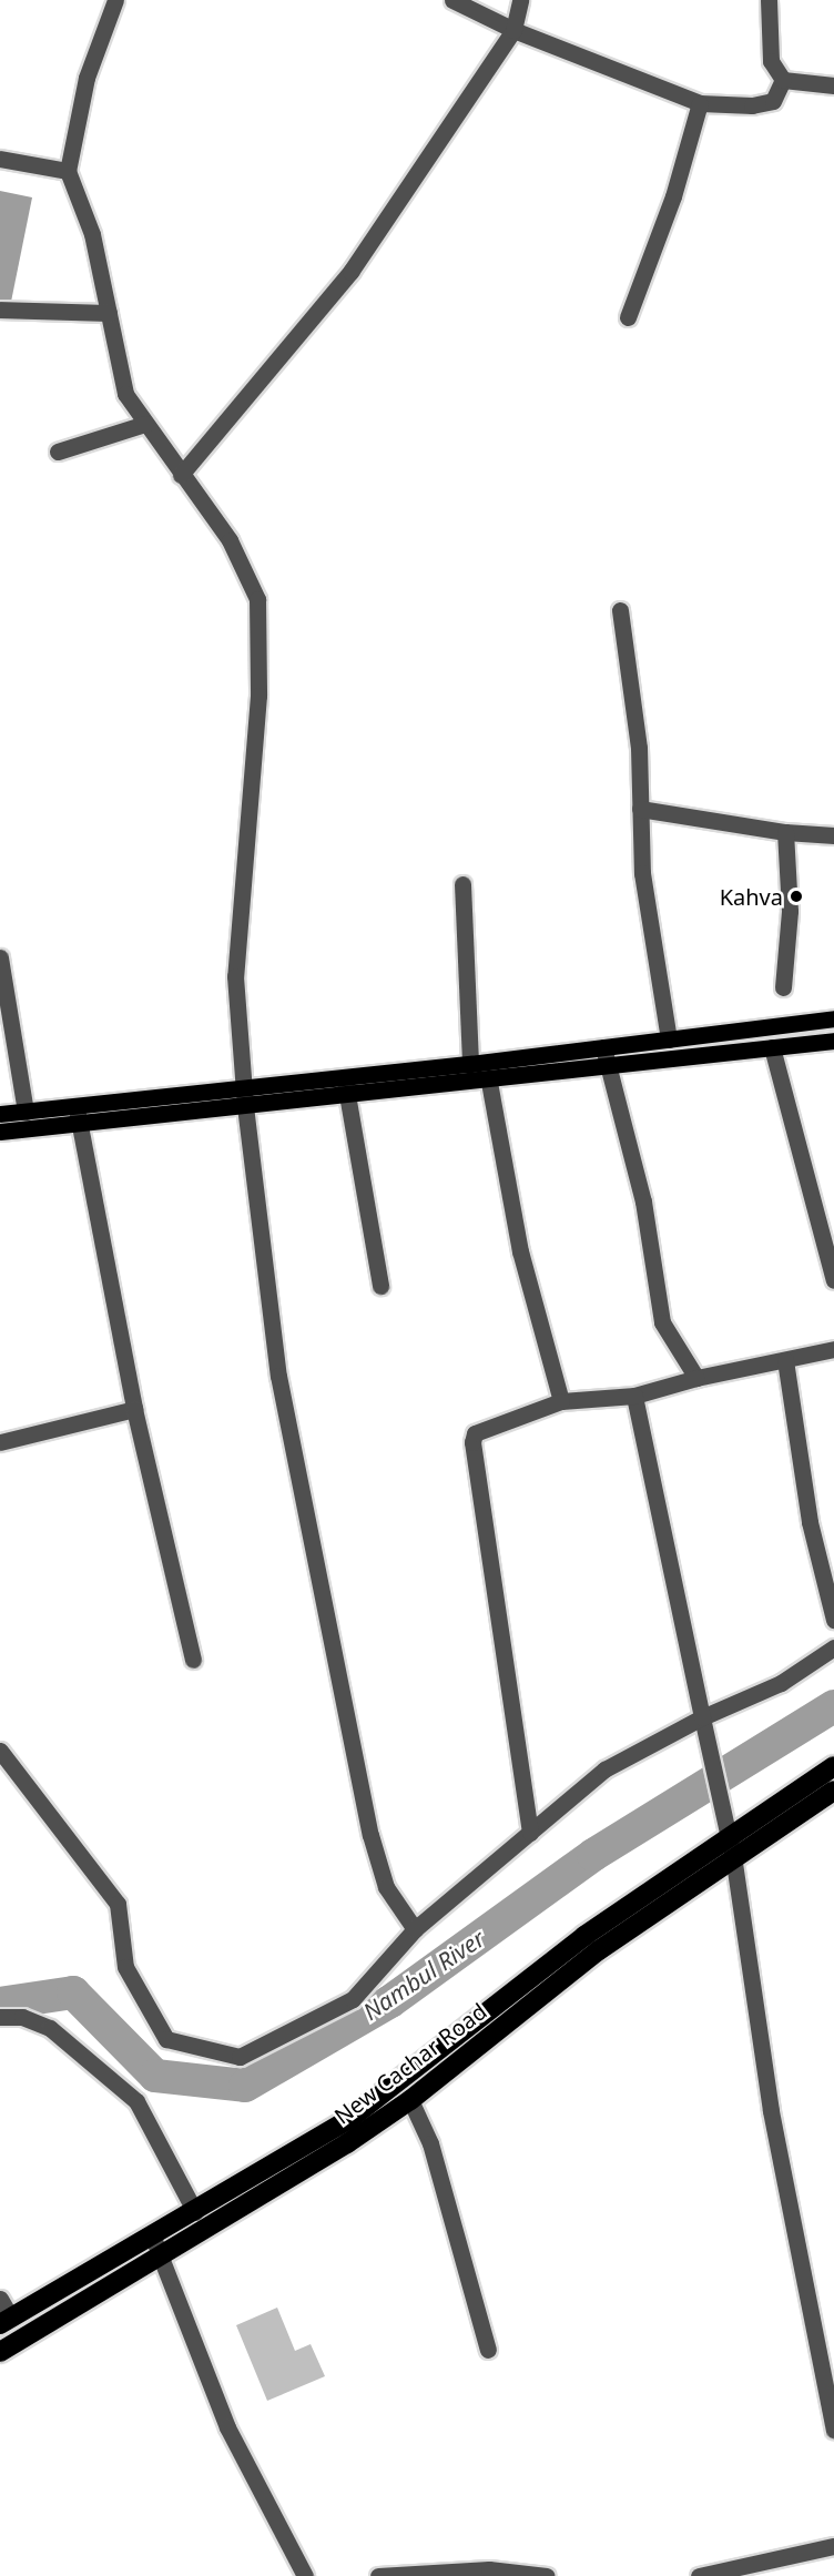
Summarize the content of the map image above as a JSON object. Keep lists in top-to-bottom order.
{
  "streets": {
    "highway": ["New Cachar Road"]
  },
  "water": ["Nambul River"],
  "places": ["Kahva"]
}
